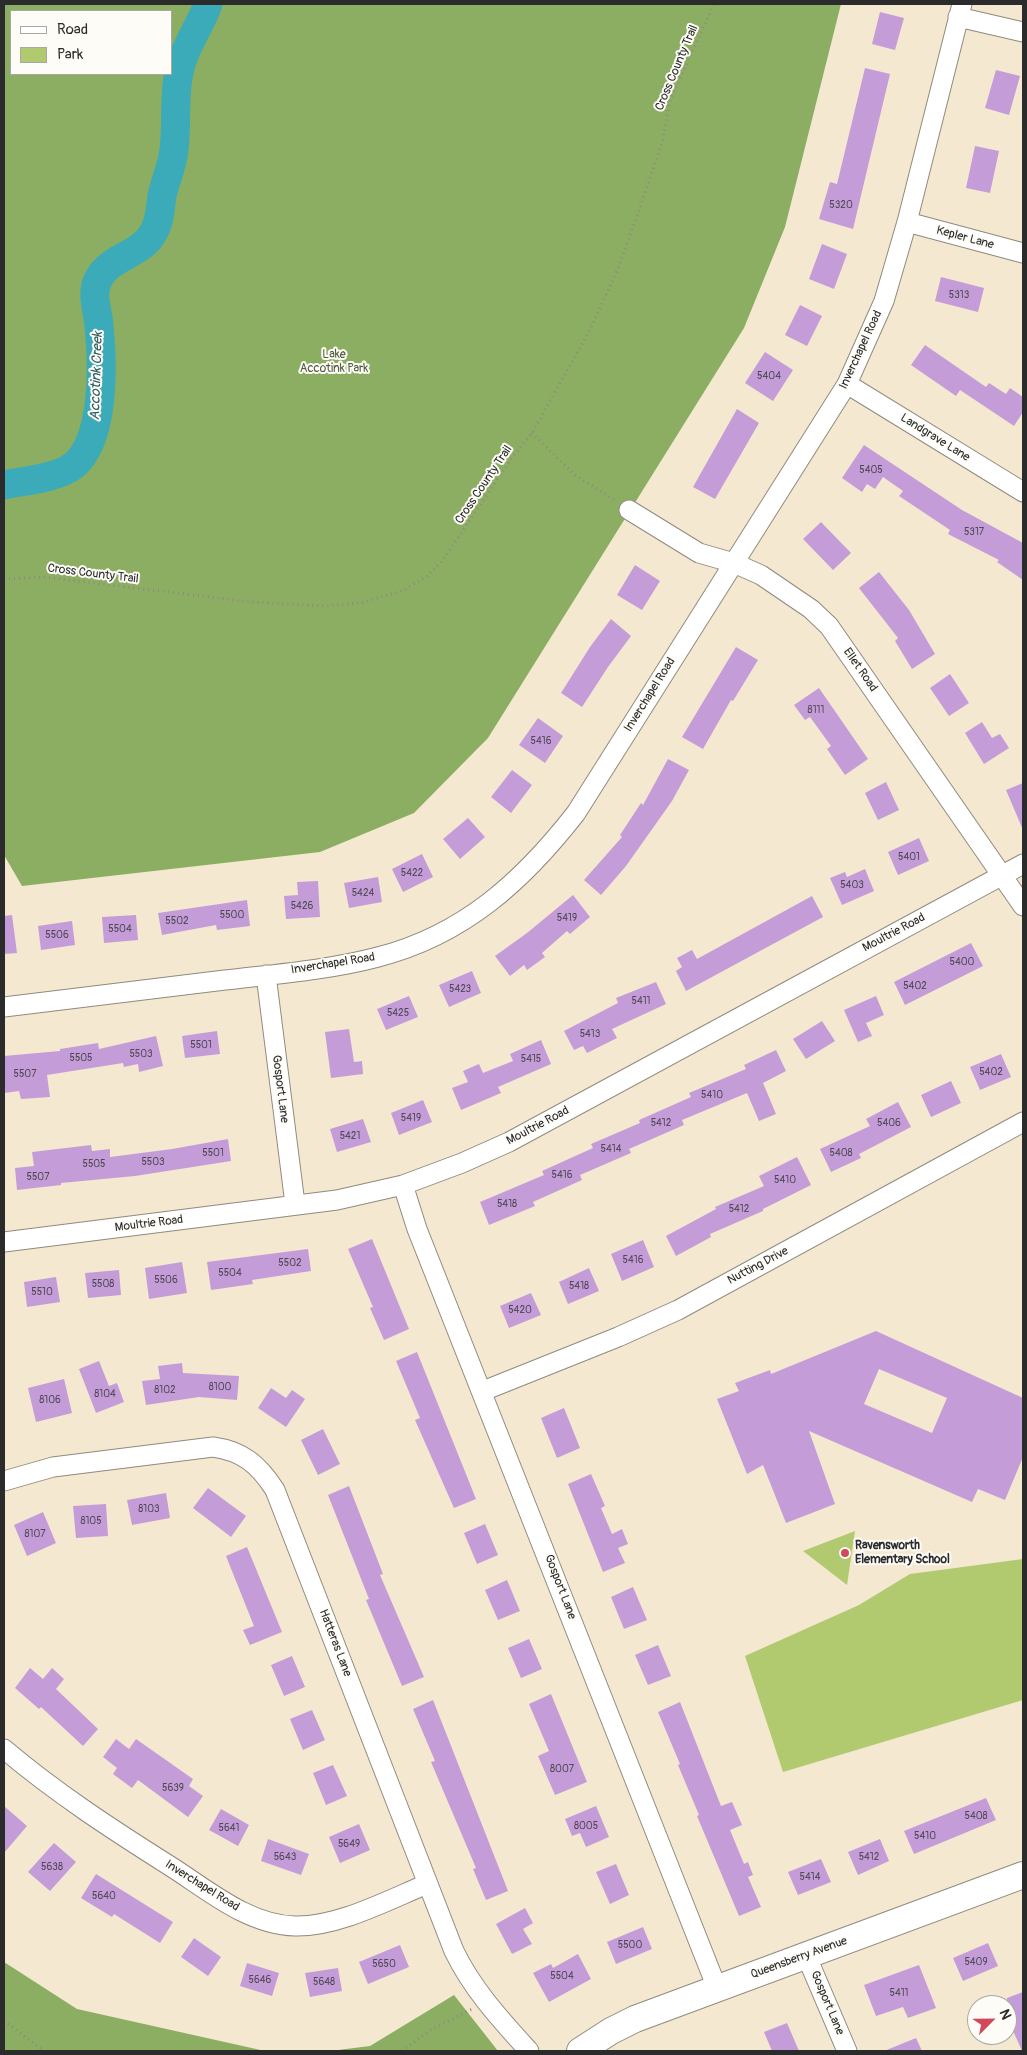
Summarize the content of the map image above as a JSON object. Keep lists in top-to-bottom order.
{
  "streets": {
    "street": [
      "Kepler Lane",
      "Inverchapel Road",
      "Landgrave Lane",
      "Ellet Road",
      "Moultrie Road",
      "Gosport Lane",
      "Nutting Drive",
      "Hatteras Lane",
      "Queensberry Avenue"
    ],
    "path": ["Cross County Trail"]
  },
  "crossings": [
    ["Kepler Lane", "Inverchapel Road"],
    ["Inverchapel Road", "Landgrave Lane"],
    ["Inverchapel Road", "Ellet Road"],
    ["Inverchapel Road", "Gosport Lane"],
    ["Inverchapel Road", "Hatteras Lane"],
    ["Ellet Road", "Moultrie Road"],
    ["Moultrie Road", "Gosport Lane"],
    ["Gosport Lane", "Nutting Drive"],
    ["Gosport Lane", "Queensberry Avenue"]
  ],
  "water": ["Accotink Creek"],
  "parks": ["Lake Accotink Park"],
  "places": ["Ravensworth Elementary School"],
  "house_numbers": [
    "5320",
    "5313",
    "5404",
    "5405",
    "5317",
    "8111",
    "5416",
    "5401",
    "5422",
    "5403",
    "5424",
    "5426",
    "5500",
    "5419",
    "5502",
    "5504",
    "5506",
    "5400",
    "5402",
    "5423",
    "5411",
    "5425",
    "5413",
    "5501",
    "5503",
    "5505",
    "5415",
    "5402",
    "5507",
    "5410",
    "5419",
    "5412",
    "5406",
    "5421",
    "5414",
    "5501",
    "5408",
    "5503",
    "5505",
    "5416",
    "5507",
    "5410",
    "5418",
    "5412",
    "5416",
    "5502",
    "5504",
    "5506",
    "5508",
    "5418",
    "5510",
    "5420",
    "8100",
    "8102",
    "8104",
    "8106",
    "8103",
    "8105",
    "8107",
    "8007",
    "5639",
    "5408",
    "8005",
    "5641",
    "5410",
    "5649",
    "5643",
    "5412",
    "5638",
    "5414",
    "5640",
    "5500",
    "5409",
    "5650",
    "5504",
    "5646",
    "5648",
    "5411"
  ],
  "legend": ["Road", "Park"],
  "north": "top right"
}
